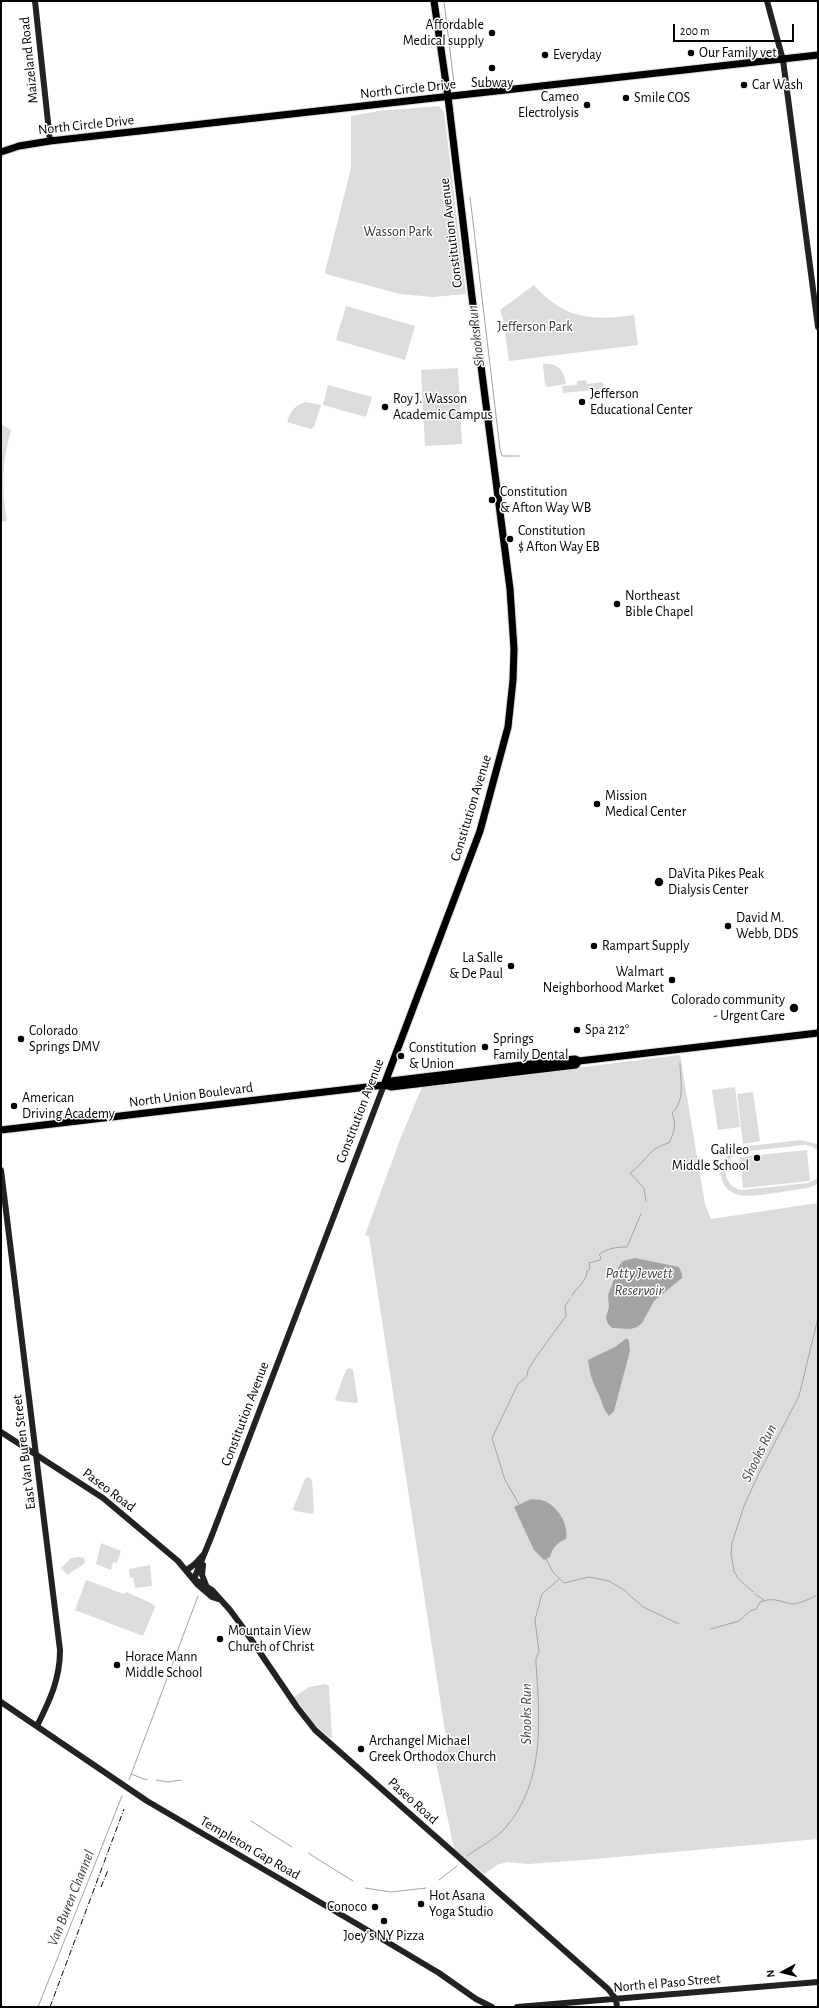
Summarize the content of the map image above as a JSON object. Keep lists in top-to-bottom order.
{
  "streets": {
    "main road": [
      "Maizeland Road",
      "North Circle Drive",
      "Constitution Avenue",
      "North Union Boulevard",
      "East Van Buren Street",
      "Paseo Road",
      "Templeton Gap Road",
      "North el Paso Street"
    ]
  },
  "crossings": [
    ["Maizeland Road", "North Circle Drive"],
    ["North Circle Drive", "Constitution Avenue"],
    ["Constitution Avenue", "North Union Boulevard"],
    ["Constitution Avenue", "Paseo Road"],
    ["East Van Buren Street", "Paseo Road"],
    ["East Van Buren Street", "Templeton Gap Road"],
    ["Paseo Road", "North el Paso Street"]
  ],
  "water": ["Shooks Run", "Patty Jewett Reservoir", "Van Buren Channel"],
  "parks": ["Wasson Park", "Jefferson Park"],
  "places": [
    "Affordable Medical supply",
    "Our Family vet",
    "Everyday",
    "Subway",
    "Car Wash",
    "Smile COS",
    "Cameo Electrolysis",
    "Jefferson Educational Center",
    "Roy J. Wasson Academic Campus",
    "Constitution & Afton Way WB",
    "Constitution $ Afton Way EB",
    "Northeast Bible Chapel",
    "Mission Medical Center",
    "DaVita Pikes Peak Dialysis Center",
    "David M. Webb, DDS",
    "Rampart Supply",
    "La Salle & De Paul",
    "Walmart Neighborhood Market",
    "Colorado community - Urgent Care",
    "Spa 212°",
    "Colorado Springs DMV",
    "Springs Family Dental",
    "Constitution & Union",
    "American Driving Academy",
    "Galileo Middle School",
    "Mountain View Church of Christ",
    "Horace Mann Middle School",
    "Archangel Michael Greek Orthodox Church",
    "Hot Asana Yoga Studio",
    "Conoco",
    "Joey's NY Pizza"
  ],
  "scale_bar": "200 m",
  "north": "left"
}
